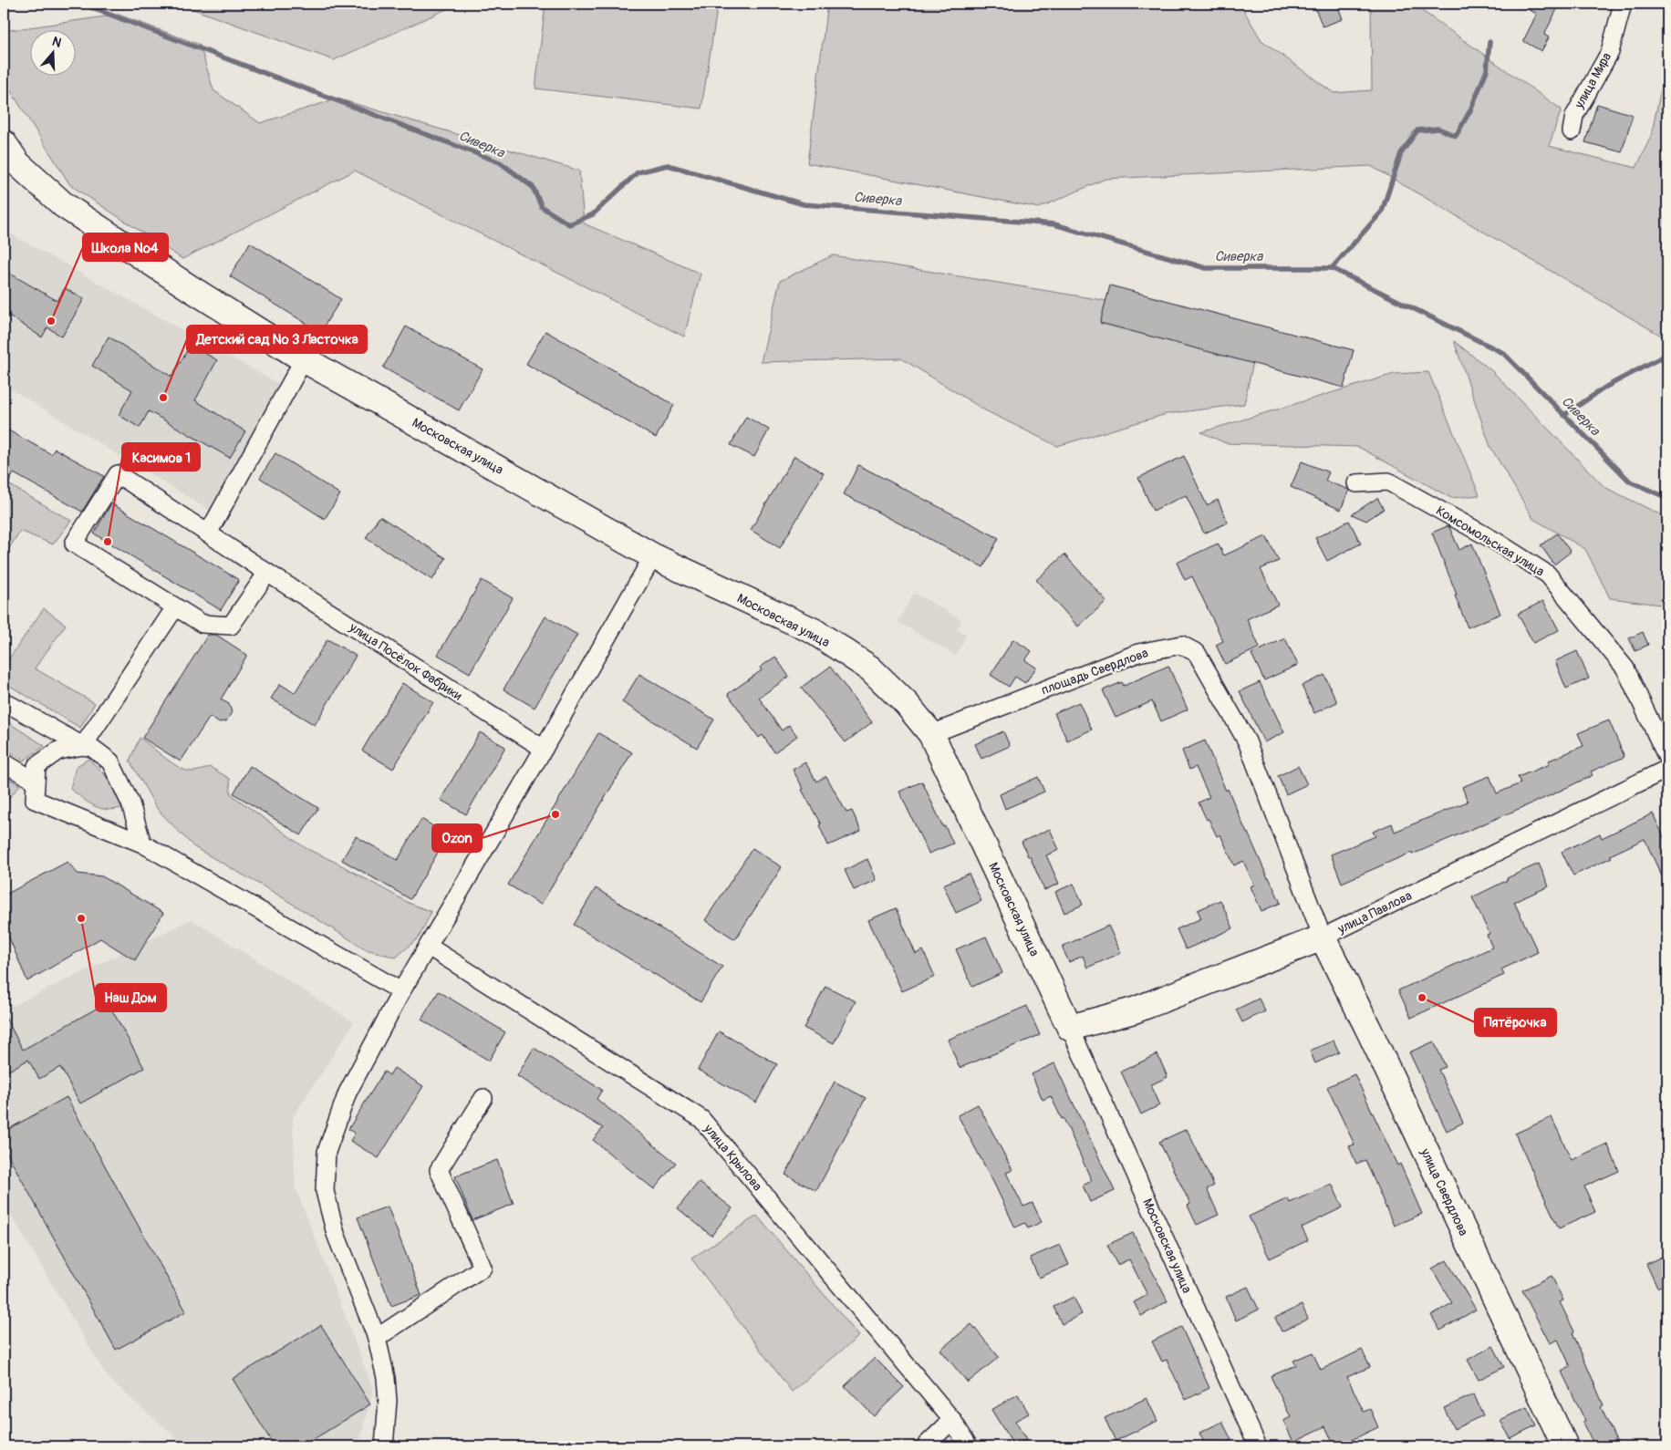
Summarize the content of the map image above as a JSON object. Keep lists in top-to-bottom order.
{
  "streets": {
    "main road": ["Московская улица", "улица Павлова", "улица Свердлова"],
    "street": [
      "улица Мира",
      "Комсомольская улица",
      "улица Посёлок Фабрики",
      "площадь Свердлова",
      "улица Крылова"
    ]
  },
  "crossings": [
    ["Московская улица", "площадь Свердлова"],
    ["Московская улица", "улица Павлова"],
    ["площадь Свердлова", "улица Павлова"],
    ["площадь Свердлова", "улица Свердлова"],
    ["улица Павлова", "улица Свердлова"]
  ],
  "water": ["Сиверка"],
  "places": [
    "Школа №4",
    "Детский сад № 3 Ласточка",
    "Касимов 1",
    "Ozon",
    "Наш Дом",
    "Пятёрочка"
  ],
  "north": "top"
}
